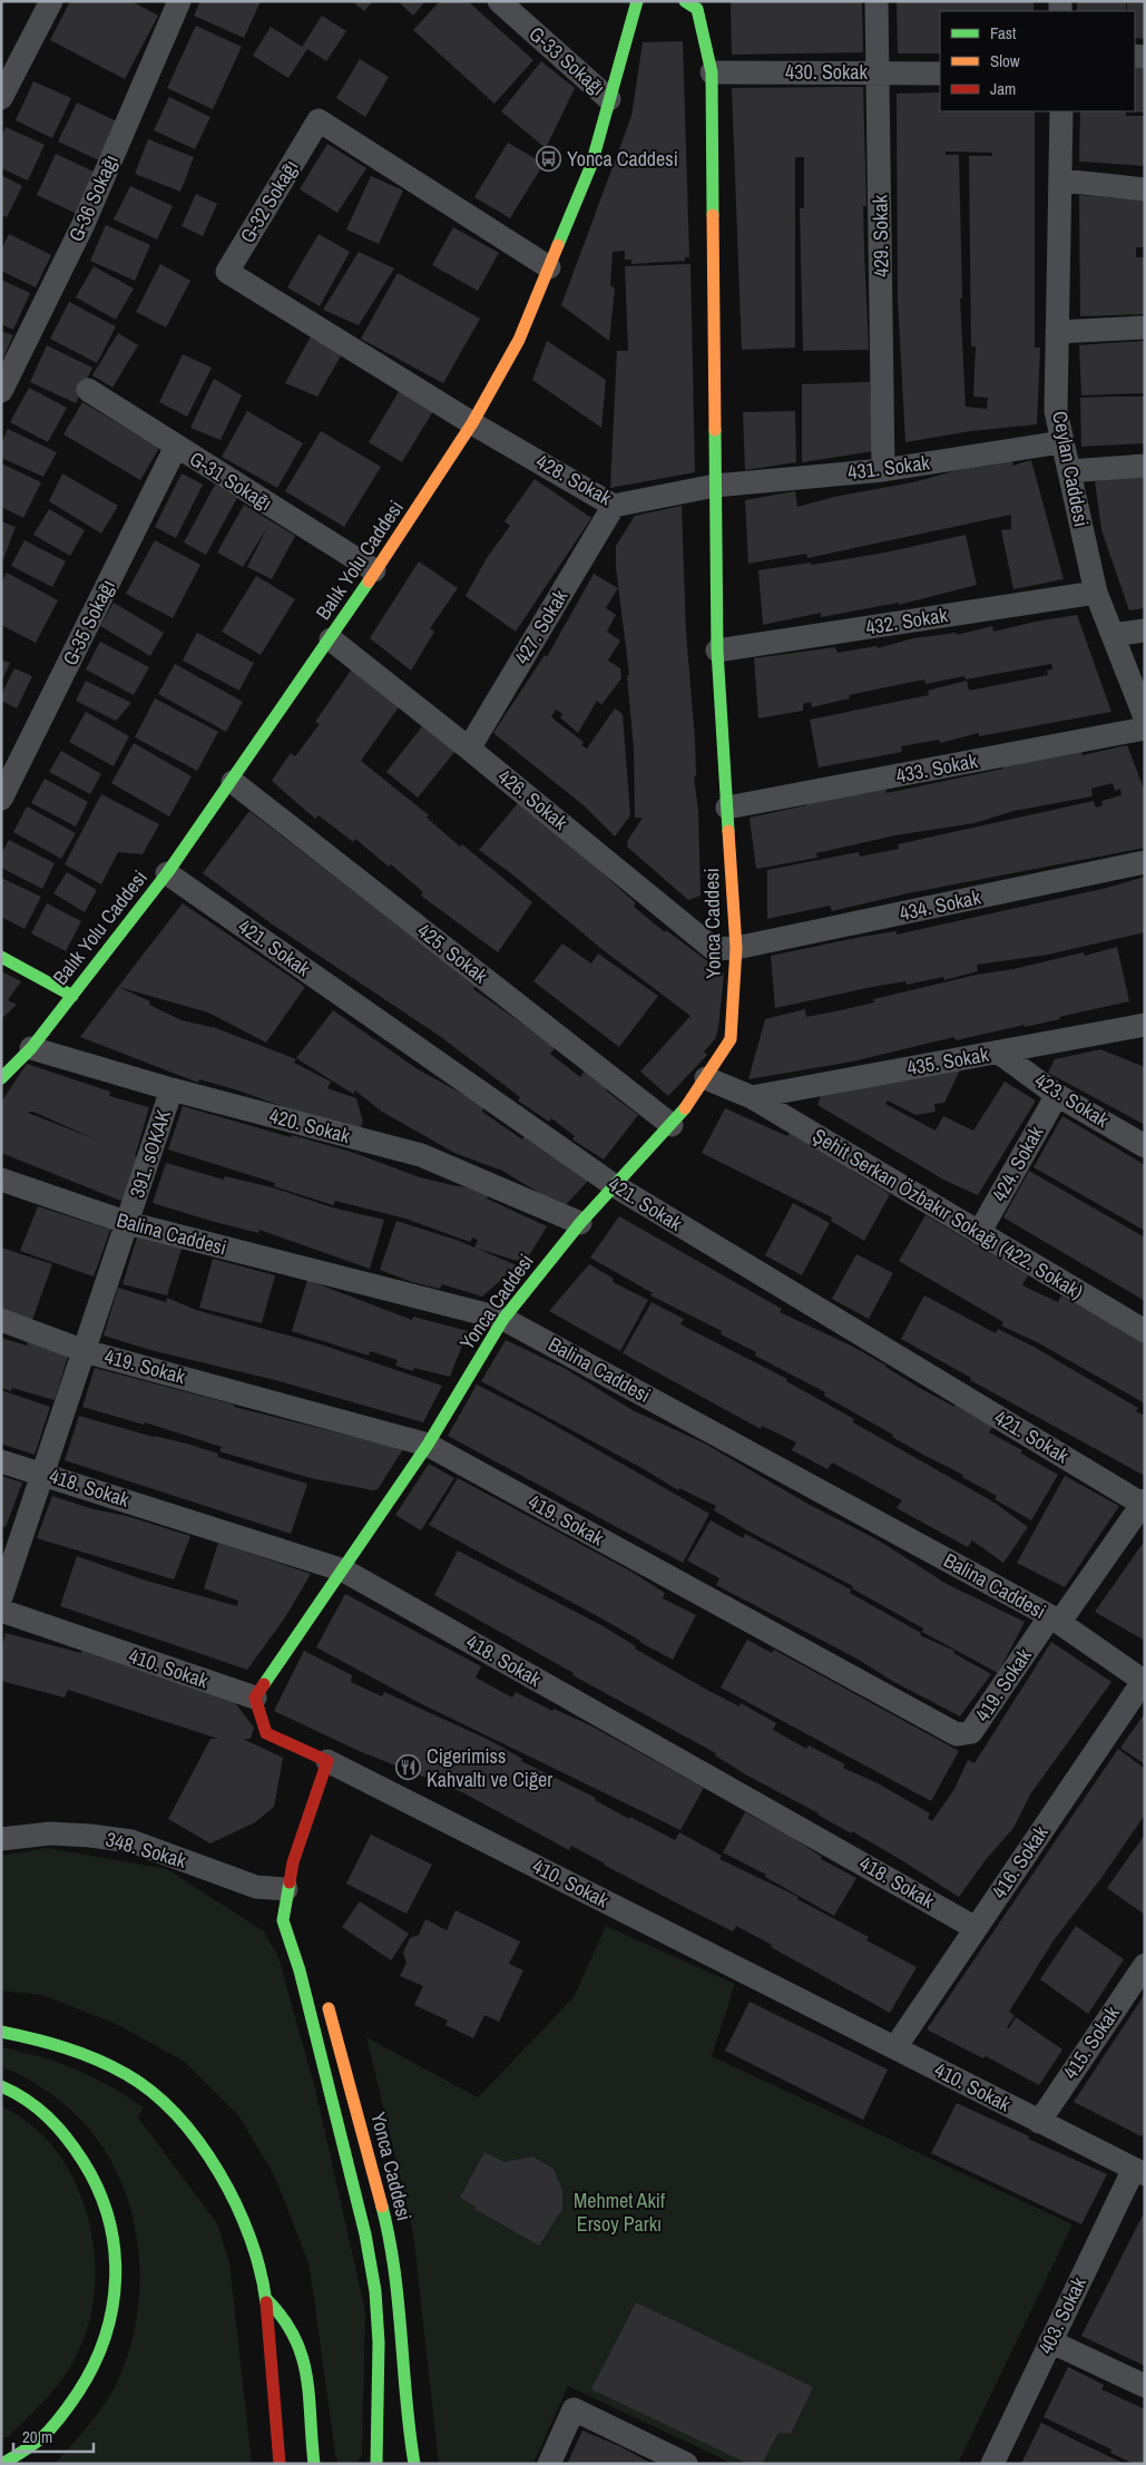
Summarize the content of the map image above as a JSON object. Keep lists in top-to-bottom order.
{
  "streets": {
    "main road": ["Balık Yolu Caddesi", "Yonca Caddesi", "410. Sokak"],
    "street": [
      "G-33 Sokağı",
      "430. Sokak",
      "G-36 Sokağı",
      "G-32 Sokağı",
      "429. Sokak",
      "431. Sokak",
      "Ceylan Caddesi",
      "428. Sokak",
      "G-31 Sokağı",
      "432. Sokak",
      "G-35 Sokağı",
      "427. Sokak",
      "433. Sokak",
      "426. Sokak",
      "434. Sokak",
      "421. Sokak",
      "425. Sokak",
      "435. Sokak",
      "423. Sokak",
      "420. Sokak",
      "391. sOKAK",
      "424. Sokak",
      "Şehit Serkan Özbakır Sokağı (422. Sokak)",
      "Balina Caddesi",
      "419. Sokak",
      "418. Sokak",
      "348. Sokak",
      "416. Sokak",
      "415. Sokak",
      "403. Sokak"
    ]
  },
  "crossings": [
    ["G-33 Sokağı", "Balık Yolu Caddesi"],
    ["430. Sokak", "429. Sokak"],
    ["430. Sokak", "Yonca Caddesi"],
    ["G-32 Sokağı", "428. Sokak"],
    ["G-32 Sokağı", "Balık Yolu Caddesi"],
    ["429. Sokak", "431. Sokak"],
    ["431. Sokak", "Ceylan Caddesi"],
    ["431. Sokak", "428. Sokak"],
    ["431. Sokak", "Yonca Caddesi"],
    ["Ceylan Caddesi", "432. Sokak"],
    ["428. Sokak", "Balık Yolu Caddesi"],
    ["428. Sokak", "427. Sokak"],
    ["428. Sokak", "Yonca Caddesi"],
    ["G-31 Sokağı", "Balık Yolu Caddesi"],
    ["G-31 Sokağı", "G-35 Sokağı"],
    ["Balık Yolu Caddesi", "426. Sokak"],
    ["Balık Yolu Caddesi", "421. Sokak"],
    ["Balık Yolu Caddesi", "425. Sokak"],
    ["Balık Yolu Caddesi", "420. Sokak"],
    ["432. Sokak", "Yonca Caddesi"],
    ["427. Sokak", "426. Sokak"],
    ["433. Sokak", "Yonca Caddesi"],
    ["426. Sokak", "434. Sokak"],
    ["426. Sokak", "Yonca Caddesi"],
    ["434. Sokak", "Yonca Caddesi"],
    ["Yonca Caddesi", "421. Sokak"],
    ["Yonca Caddesi", "425. Sokak"],
    ["Yonca Caddesi", "420. Sokak"],
    ["Yonca Caddesi", "Şehit Serkan Özbakır Sokağı (422. Sokak)"],
    ["Yonca Caddesi", "Balina Caddesi"],
    ["Yonca Caddesi", "419. Sokak"],
    ["Yonca Caddesi", "418. Sokak"],
    ["Yonca Caddesi", "410. Sokak"],
    ["435. Sokak", "423. Sokak"],
    ["435. Sokak", "Şehit Serkan Özbakır Sokağı (422. Sokak)"],
    ["423. Sokak", "424. Sokak"],
    ["420. Sokak", "391. sOKAK"],
    ["391. sOKAK", "Balina Caddesi"],
    ["391. sOKAK", "419. Sokak"],
    ["391. sOKAK", "418. Sokak"],
    ["424. Sokak", "Şehit Serkan Özbakır Sokağı (422. Sokak)"],
    ["Balina Caddesi", "419. Sokak"],
    ["Balina Caddesi", "416. Sokak"],
    ["418. Sokak", "416. Sokak"],
    ["410. Sokak", "416. Sokak"],
    ["410. Sokak", "415. Sokak"],
    ["410. Sokak", "403. Sokak"]
  ],
  "parks": ["Mehmet Akif Ersoy Parkı"],
  "places": {
    "bus stop": ["Yonca Caddesi"],
    "restaurant": ["Cigerimiss Kahvaltı ve Ciğer"]
  },
  "legend": ["Fast", "Slow", "Jam"],
  "scale_bar": "20 m"
}
